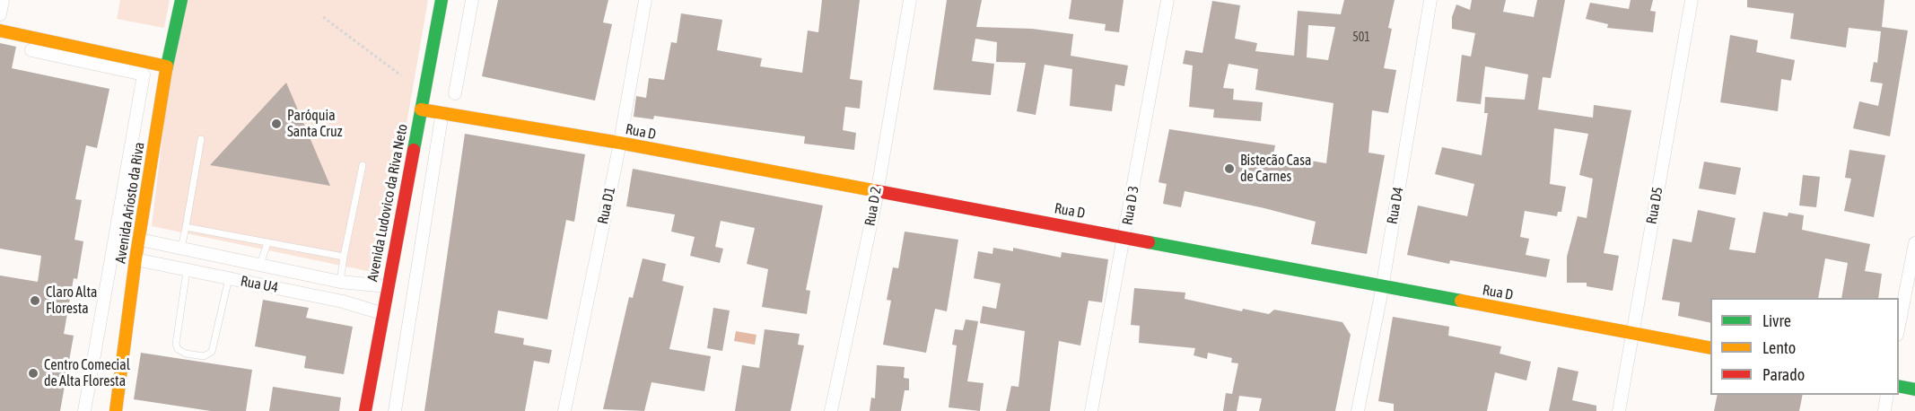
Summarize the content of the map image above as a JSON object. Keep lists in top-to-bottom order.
{
  "streets": {
    "street": [
      "Rua D",
      "Avenida Ariosto da Riva",
      "Avenida Ludovico da Riva Neto",
      "Rua D1",
      "Rua D 3",
      "Rua D4",
      "Rua D5",
      "Rua D 2",
      "Rua U4"
    ]
  },
  "crossings": [
    ["Rua D", "Avenida Ludovico da Riva Neto"],
    ["Rua D", "Rua D1"],
    ["Rua D", "Rua D 3"],
    ["Rua D", "Rua D4"],
    ["Rua D", "Rua D5"],
    ["Rua D", "Rua D 2"],
    ["Avenida Ariosto da Riva", "Rua U4"],
    ["Avenida Ludovico da Riva Neto", "Rua U4"]
  ],
  "places": [
    "Paróquia Santa Cruz",
    "Bistecão Casa de Carnes",
    "Claro Alta Floresta",
    "Centro Comecial de Alta Floresta"
  ],
  "house_numbers": ["501"],
  "legend": ["Livre", "Lento", "Parado"]
}
